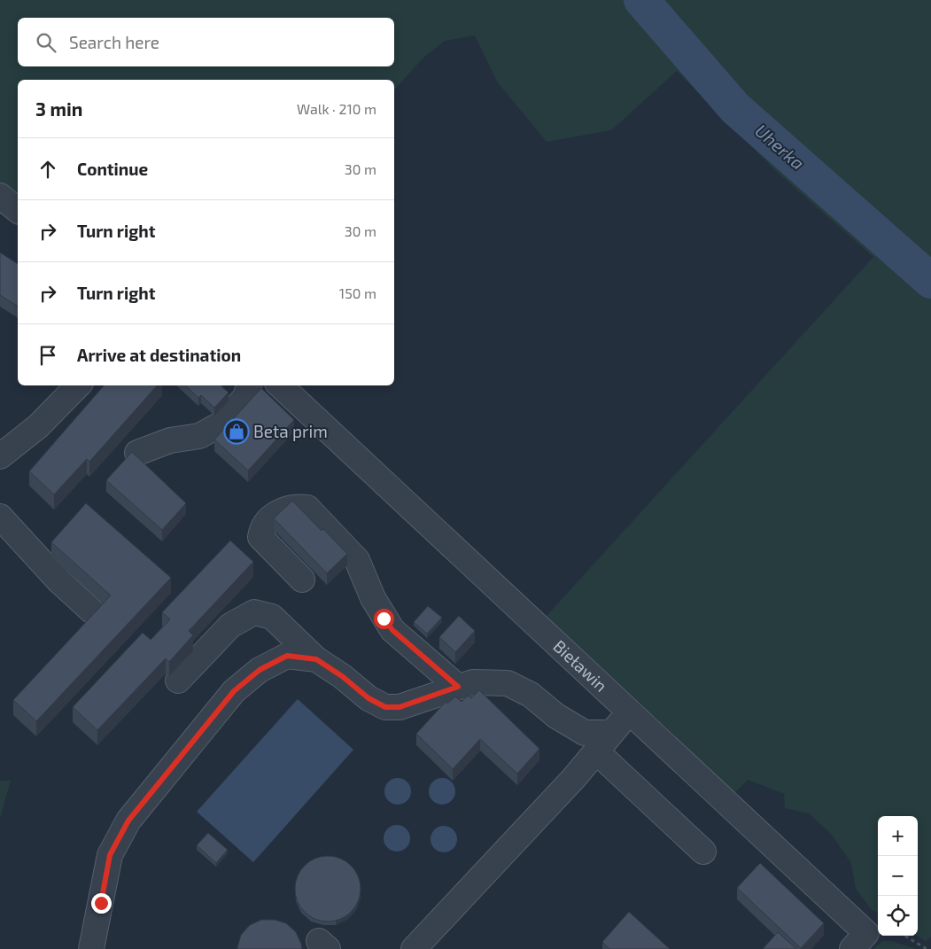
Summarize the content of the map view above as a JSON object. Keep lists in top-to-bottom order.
{
  "streets": {
    "street": ["Bieławin"]
  },
  "water": ["Uherka"],
  "places": {
    "shop": ["Beta prim"]
  },
  "page": {
    "search": "Search here",
    "heading": ["3 min", "Walk · 210 m"],
    "list": [
      ["Continue", "30 m"],
      ["Turn right", "30 m"],
      ["Turn right", "150 m"],
      "Arrive at destination"
    ],
    "map_buttons": ["+", "−"]
  }
}
